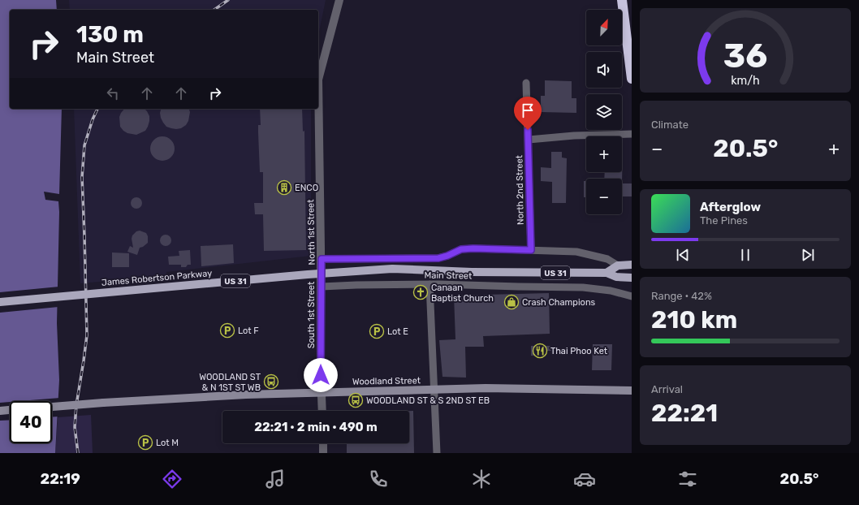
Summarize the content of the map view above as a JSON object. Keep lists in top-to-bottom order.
{
  "streets": {
    "main road": ["US 31", "James Robertson Parkway", "Woodland Street"],
    "street": [
      "North 2nd Street",
      "North 1st Street",
      "Main Street",
      "South 1st Street"
    ]
  },
  "crossings": [
    ["North 2nd Street", "Main Street"],
    ["North 1st Street", "Main Street"],
    ["North 1st Street", "South 1st Street"],
    ["Main Street", "South 1st Street"],
    ["South 1st Street", "Woodland Street"]
  ],
  "places": {
    "building": ["ENCO"],
    "church": ["Canaan Baptist Church"],
    "shop": ["Crash Champions"],
    "parking": ["Lot F", "Lot E", "Lot M"],
    "restaurant": ["Thai Phoo Ket"],
    "bus stop": ["WOODLAND ST & N 1ST ST WB", "WOODLAND ST & S 2ND ST EB"]
  },
  "north": "top right",
  "page": {
    "map_buttons": ["+", "−"],
    "turn": ["130 m", "Main Street"],
    "tile": [
      "Climate",
      ["Range · 42%", "210 km"],
      ["Arrival", "22:21"]
    ],
    "heat": ["−", "20.5°", "+"],
    "song": ["Afterglow", "The Pines"],
    "limit": "40",
    "trip": "22:21 · 2 min · 490 m",
    "tabs": ["22:19", "20.5°"],
    "gauge": ["36", "km/h"]
  }
}
